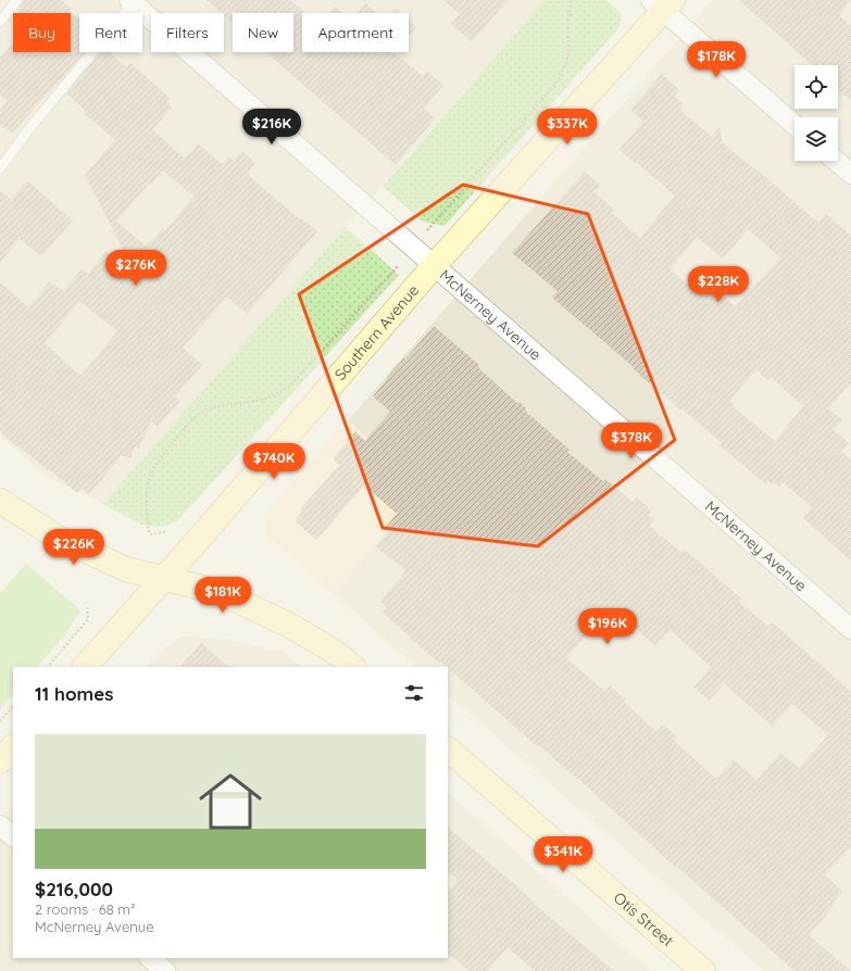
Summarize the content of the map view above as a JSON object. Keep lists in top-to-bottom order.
{
  "streets": {
    "street": ["McNerney Avenue", "Southern Avenue", "Otis Street"]
  },
  "crossings": [
    ["McNerney Avenue", "Southern Avenue"]
  ],
  "page": {
    "chip": [
      "Buy",
      "Rent",
      "Filters",
      "New",
      "Apartment"
    ],
    "price": [
      "$178K",
      "$216K",
      "$337K",
      "$276K",
      "$228K",
      "$378K",
      "$740K",
      "$226K",
      "$181K",
      "$196K",
      "$341K"
    ],
    "heading": "11 homes",
    "list": [
      {
        "name": "$216,000",
        "note": "2 rooms · 68 m² · McNerney Avenue"
      }
    ]
  }
}
